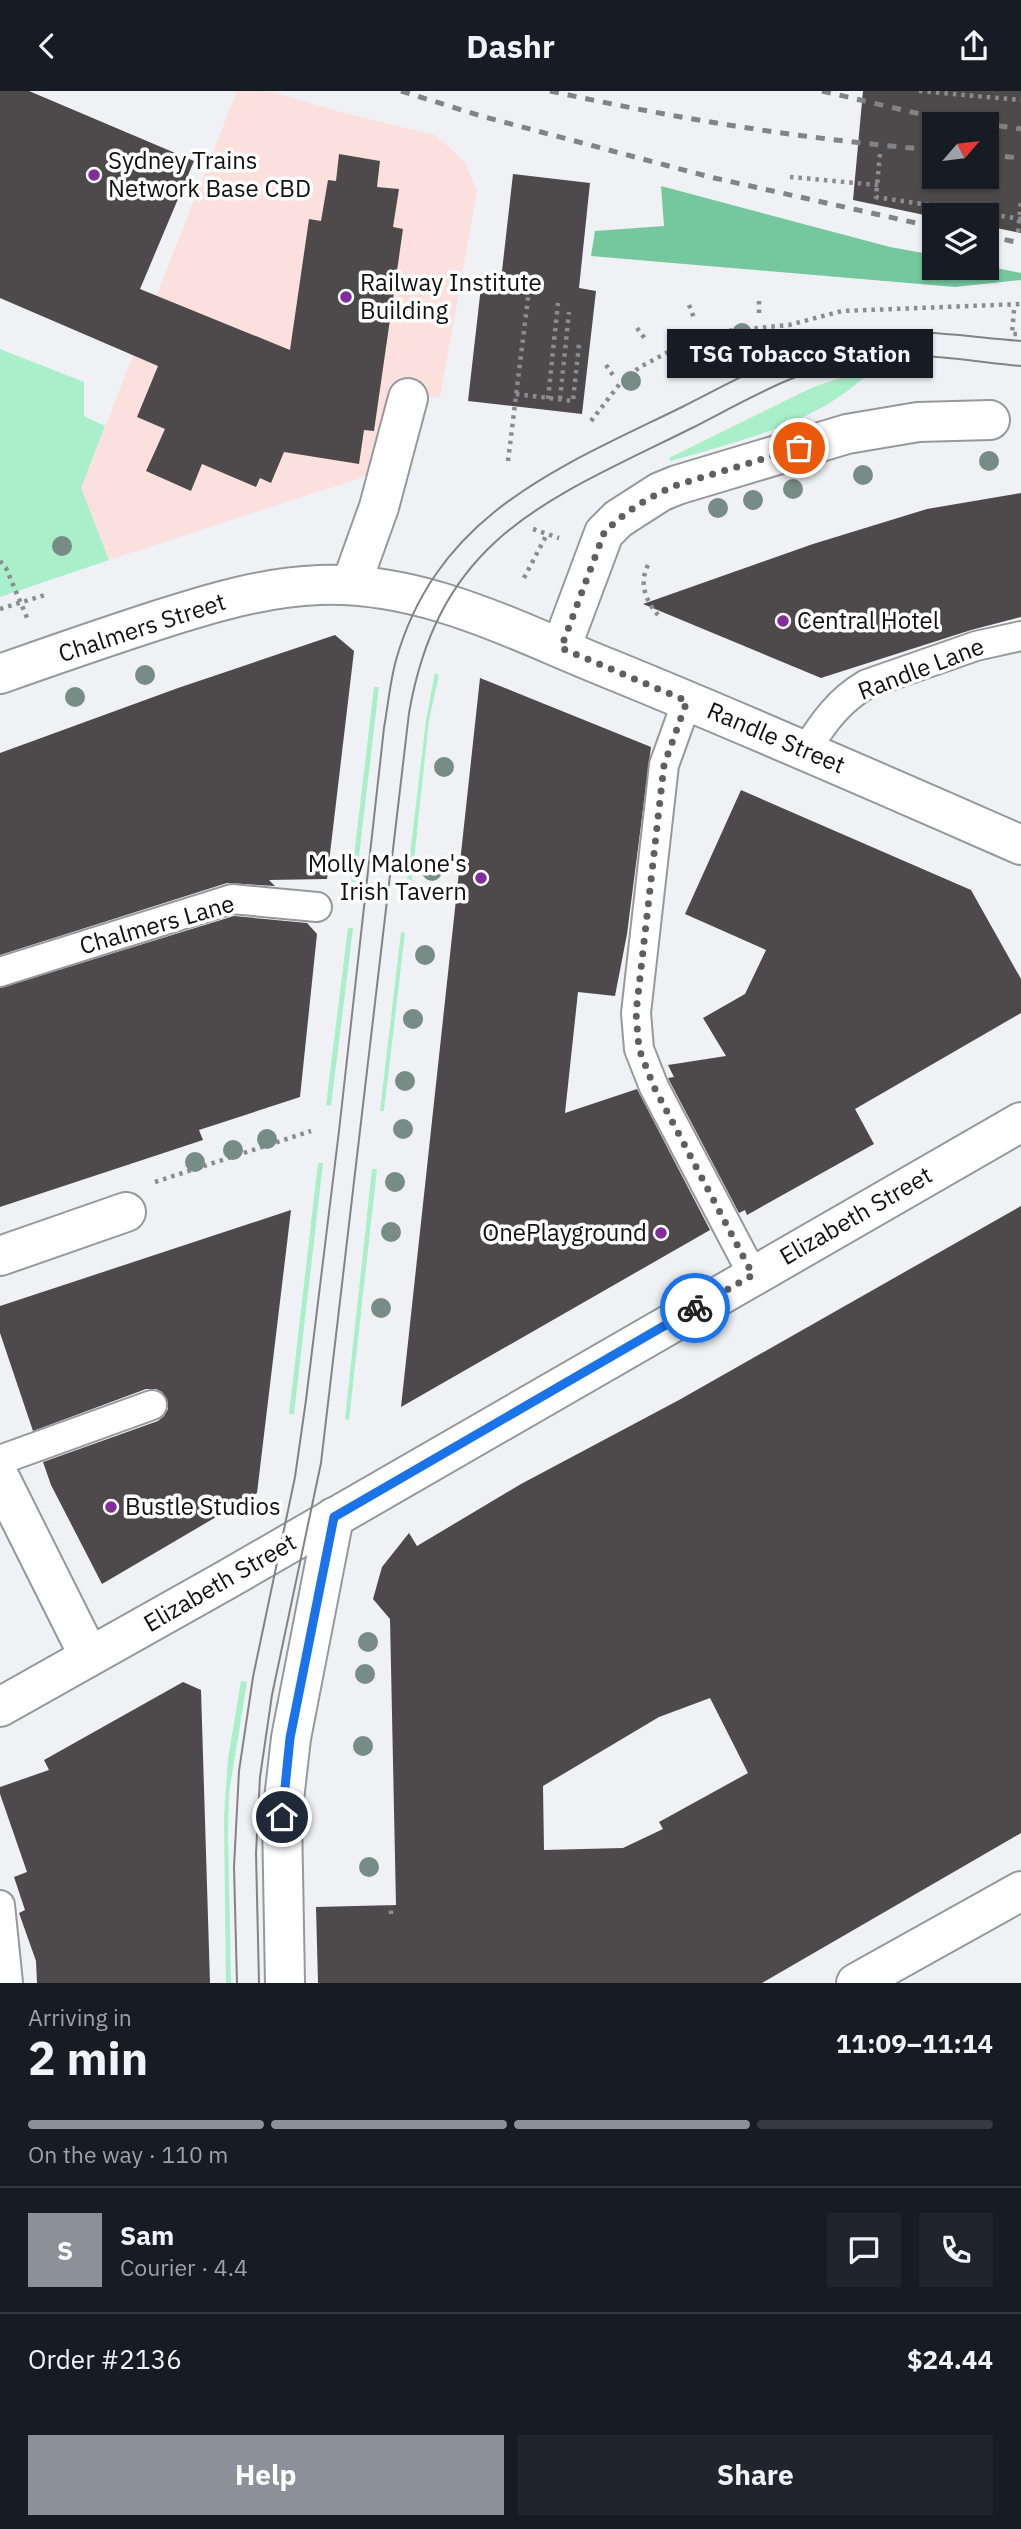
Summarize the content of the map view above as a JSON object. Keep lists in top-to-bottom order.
{
  "streets": {
    "main road": ["Chalmers Street", "Randle Street", "Elizabeth Street"],
    "lane": ["Randle Lane", "Chalmers Lane"]
  },
  "crossings": [
    ["Chalmers Street", "Randle Street"],
    ["Randle Lane", "Randle Street"]
  ],
  "places": [
    "Sydney Trains Network Base CBD",
    "Railway Institute Building",
    "TSG Tobacco Station",
    "Central Hotel",
    "Molly Malone's Irish Tavern",
    "OnePlayground",
    "Bustle Studios"
  ],
  "north": "top right",
  "page": {
    "header": "Dashr",
    "bubble": "TSG Tobacco Station",
    "heading": ["2 min", "Arriving in", "11:09–11:14"],
    "panel": [
      "Sam",
      "Courier · 4.4",
      "Order #2136",
      "$24.44"
    ],
    "bar": "On the way · 110 m",
    "round": "S",
    "buttons": ["Help", "Share"]
  }
}
